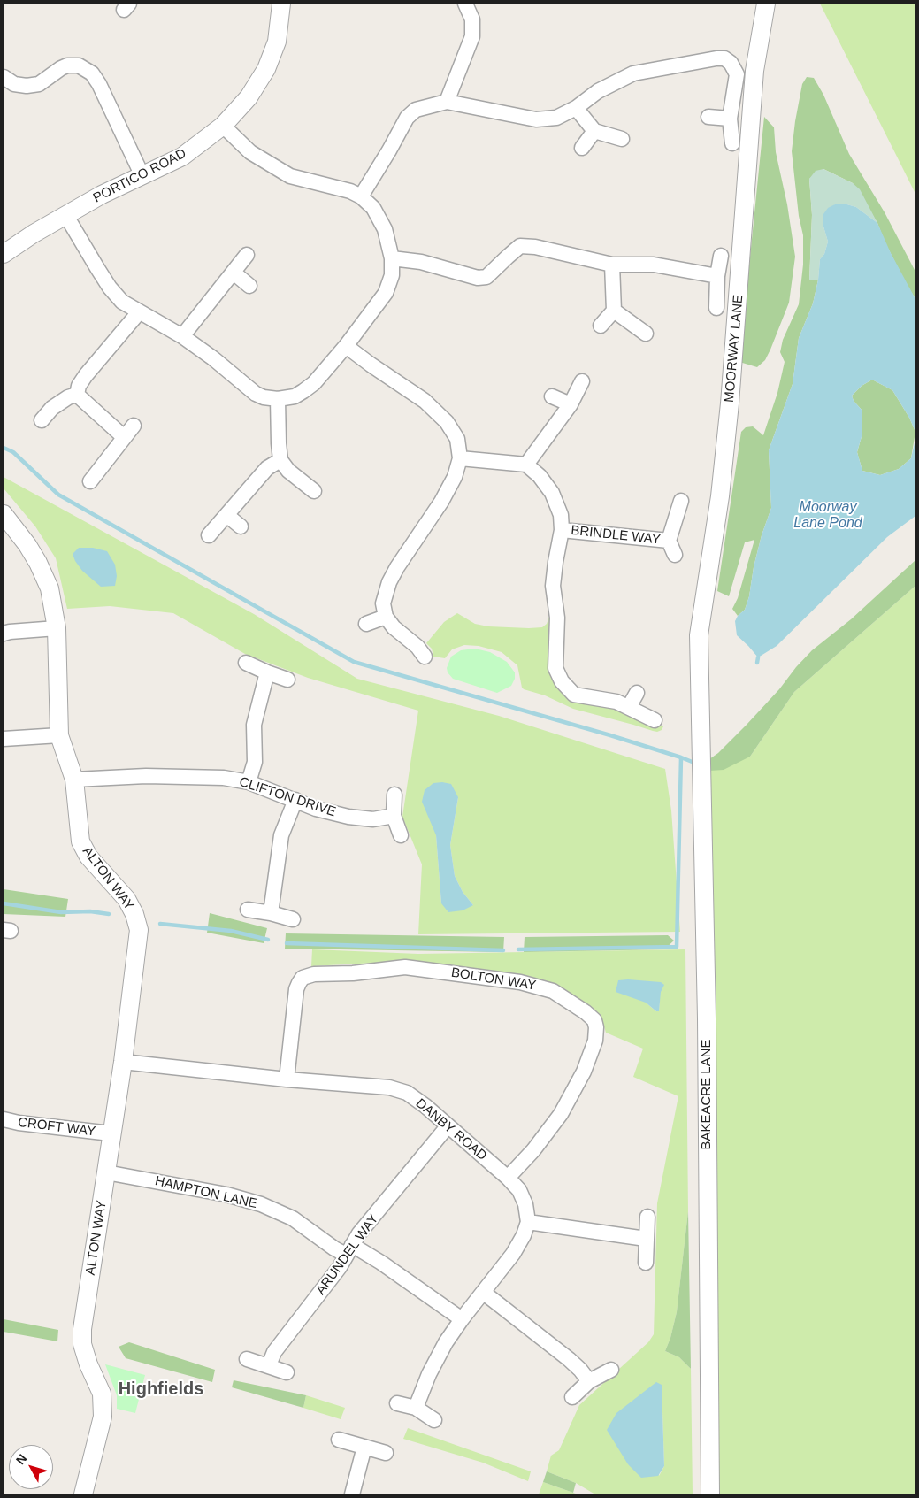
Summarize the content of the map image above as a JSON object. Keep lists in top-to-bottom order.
{
  "streets": {
    "street": [
      "PORTICO ROAD",
      "MOORWAY LANE",
      "BRINDLE WAY",
      "CLIFTON DRIVE",
      "ALTON WAY",
      "BOLTON WAY",
      "BAKEACRE LANE",
      "CROFT WAY",
      "DANBY ROAD",
      "HAMPTON LANE",
      "ARUNDEL WAY"
    ]
  },
  "crossings": [
    ["MOORWAY LANE", "BAKEACRE LANE"],
    ["CLIFTON DRIVE", "ALTON WAY"],
    ["ALTON WAY", "CROFT WAY"],
    ["ALTON WAY", "DANBY ROAD"],
    ["ALTON WAY", "HAMPTON LANE"],
    ["BOLTON WAY", "DANBY ROAD"],
    ["DANBY ROAD", "ARUNDEL WAY"],
    ["HAMPTON LANE", "ARUNDEL WAY"]
  ],
  "districts": ["Highfields"],
  "water": ["Moorway Lane Pond"],
  "north": "top left"
}
